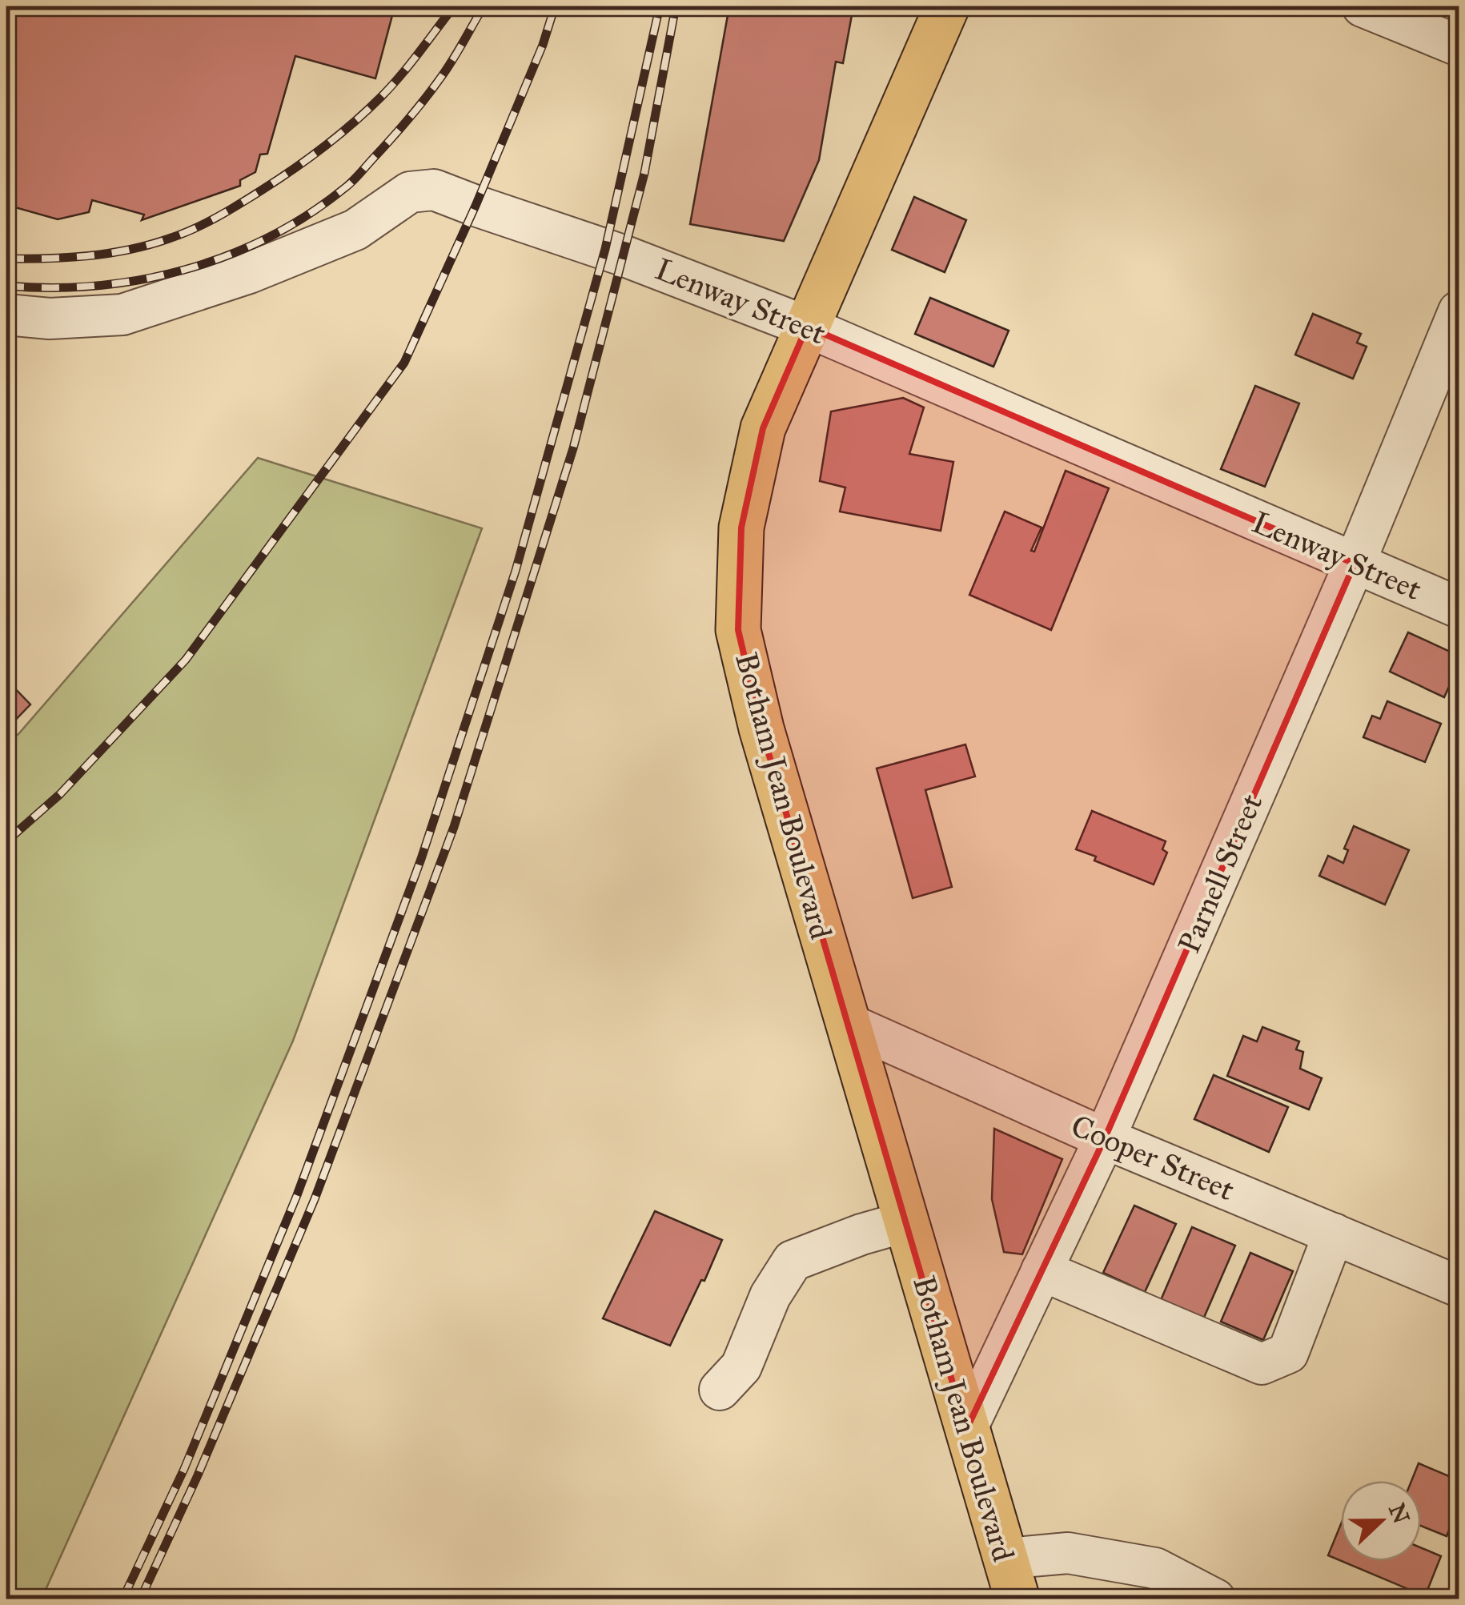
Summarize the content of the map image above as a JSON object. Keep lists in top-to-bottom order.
{
  "streets": {
    "main road": ["Botham Jean Boulevard"],
    "street": ["Lenway Street", "Parnell Street", "Cooper Street"]
  },
  "crossings": [
    ["Lenway Street", "Botham Jean Boulevard"],
    ["Lenway Street", "Parnell Street"],
    ["Botham Jean Boulevard", "Parnell Street"],
    ["Botham Jean Boulevard", "Cooper Street"],
    ["Parnell Street", "Cooper Street"]
  ],
  "north": "right"
}
